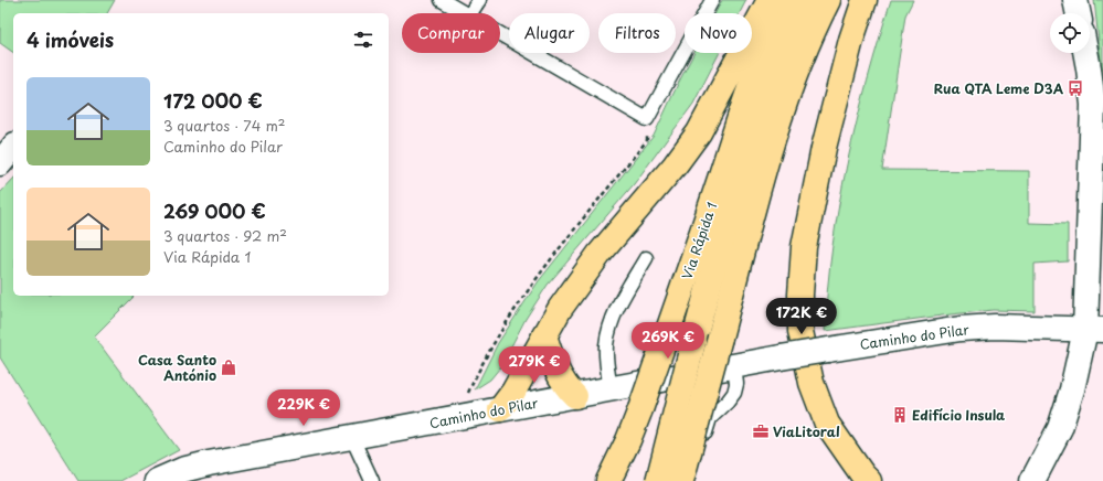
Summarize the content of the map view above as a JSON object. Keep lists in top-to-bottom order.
{
  "streets": {
    "highway": ["Via Rápida 1"],
    "street": ["Caminho do Pilar"]
  },
  "places": {
    "bus stop": ["Rua QTA Leme D3A"],
    "shop": ["Casa Santo António"],
    "building": ["Edifício Insula"],
    "office": ["ViaLitoral"]
  },
  "page": {
    "chip": [
      "Comprar",
      "Alugar",
      "Filtros",
      "Novo"
    ],
    "heading": "4 imóveis",
    "list": [
      {
        "name": "172 000 €",
        "note": "3 quartos · 74 m² · Caminho do Pilar"
      },
      {
        "name": "269 000 €",
        "note": "3 quartos · 92 m² · Via Rápida 1"
      }
    ],
    "price": [
      "172K €",
      "269K €",
      "279K €",
      "229K €"
    ]
  }
}
